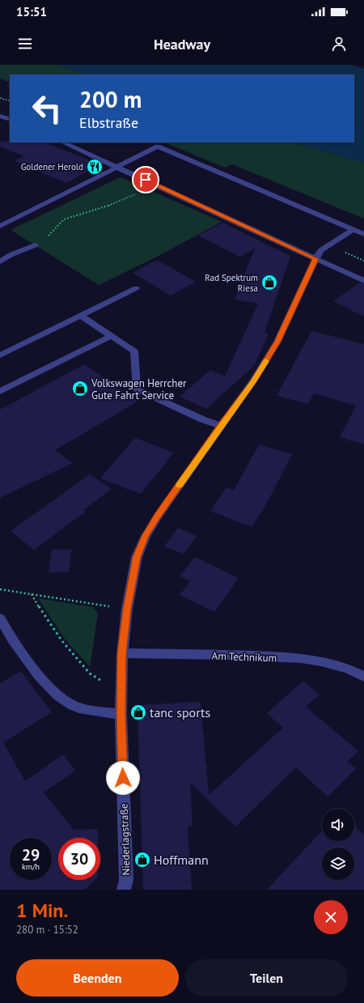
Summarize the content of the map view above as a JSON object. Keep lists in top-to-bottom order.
{
  "streets": {
    "street": ["Am Technikum", "Niederlagstraße"]
  },
  "crossings": [
    ["Am Technikum", "Niederlagstraße"]
  ],
  "places": {
    "restaurant": ["Goldener Herold"],
    "shop": [
      "Rad Spektrum Riesa",
      "Volkswagen Herrcher Gute Fahrt Service",
      "tanc sports",
      "Hoffmann"
    ]
  },
  "page": {
    "status": "15:51",
    "header": "Headway",
    "turn": ["200 m", "Elbstraße"],
    "speed": "29 km/h",
    "limit": "30",
    "heading": ["1 Min.", "280 m · 15:52"],
    "buttons": ["Beenden", "Teilen"]
  }
}
